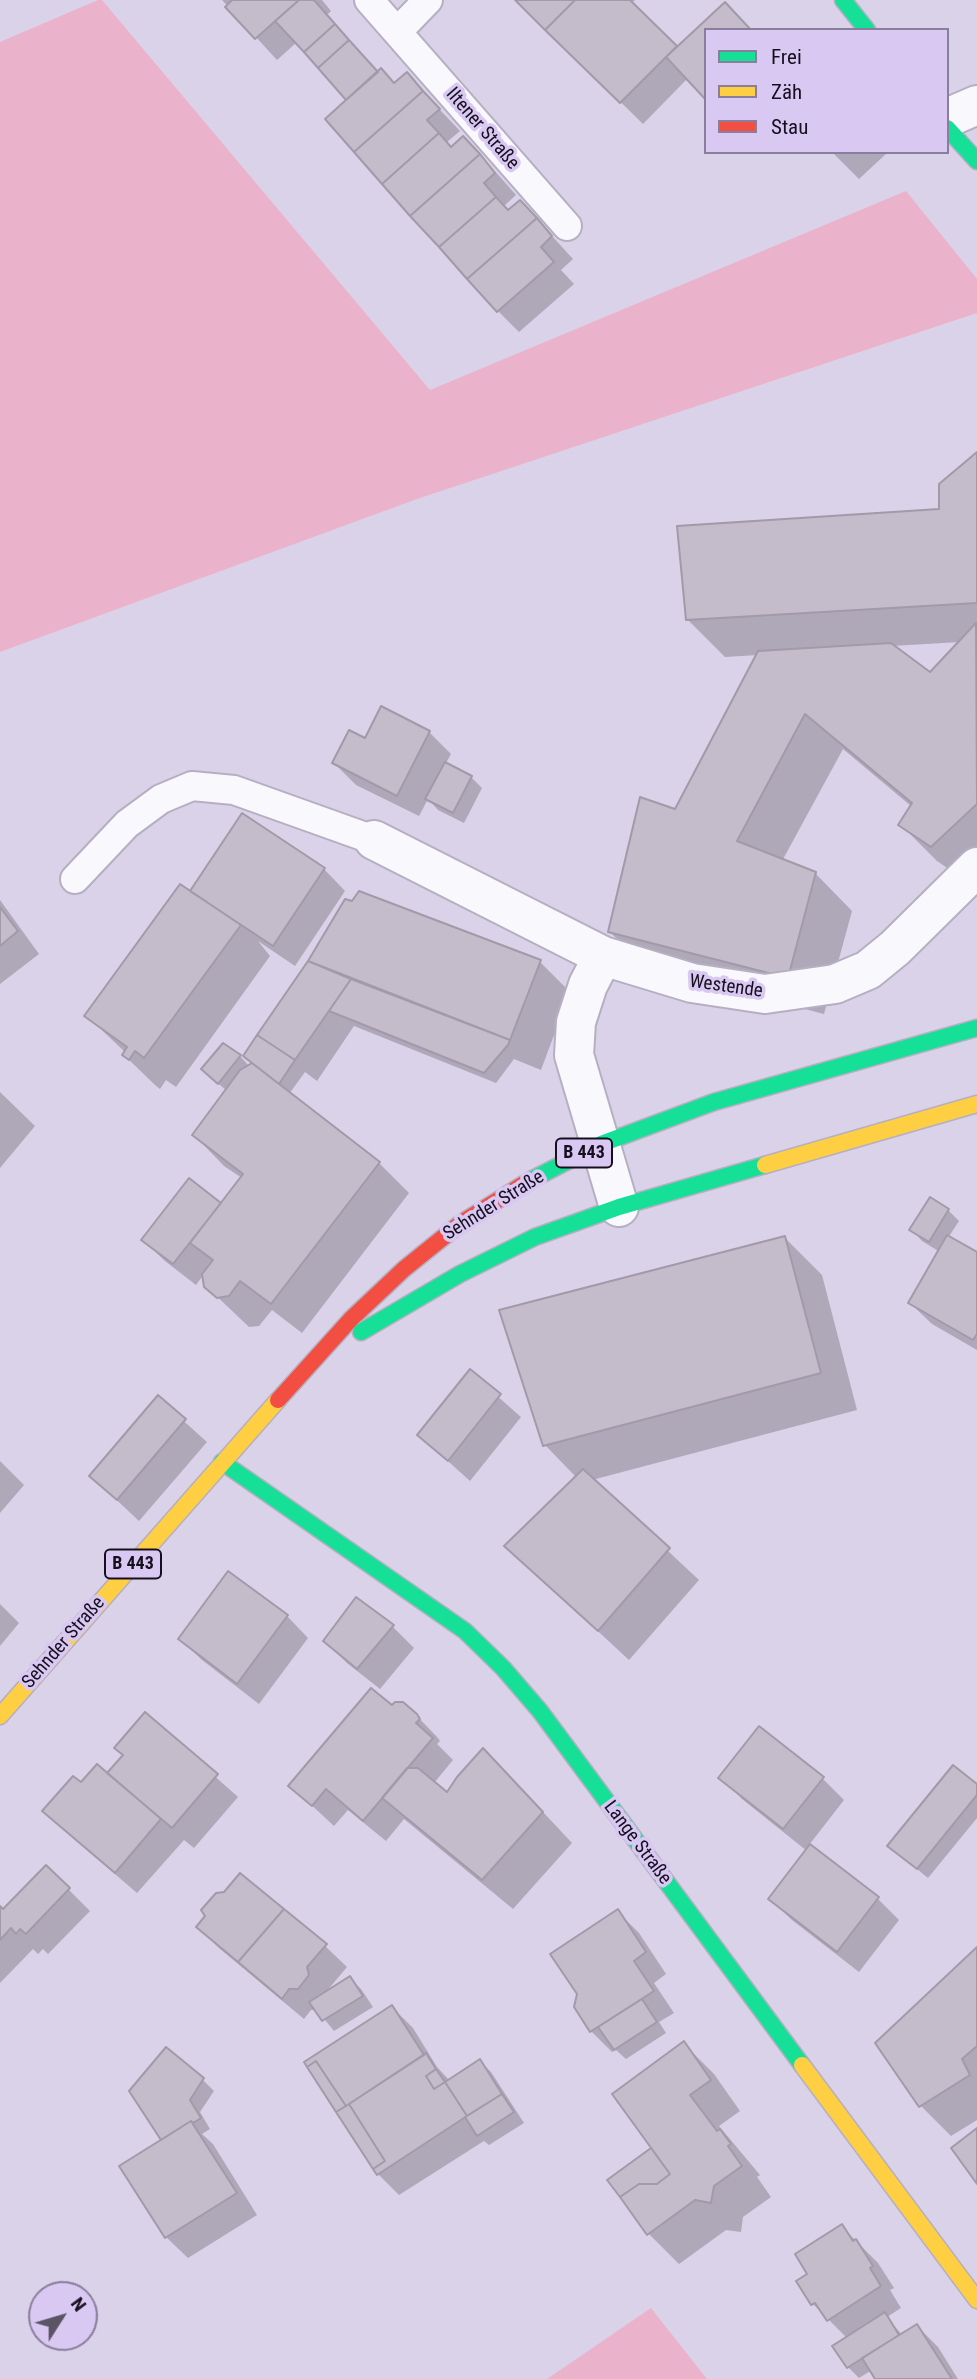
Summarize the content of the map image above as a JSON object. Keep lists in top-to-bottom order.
{
  "streets": {
    "main road": ["B 443", "Sehnder Straße", "Lange Straße"],
    "street": ["Westende"],
    "lane": ["Iltener Straße"]
  },
  "crossings": [
    ["Sehnder Straße", "Lange Straße"]
  ],
  "legend": ["Frei", "Zäh", "Stau"],
  "north": "top right"
}
